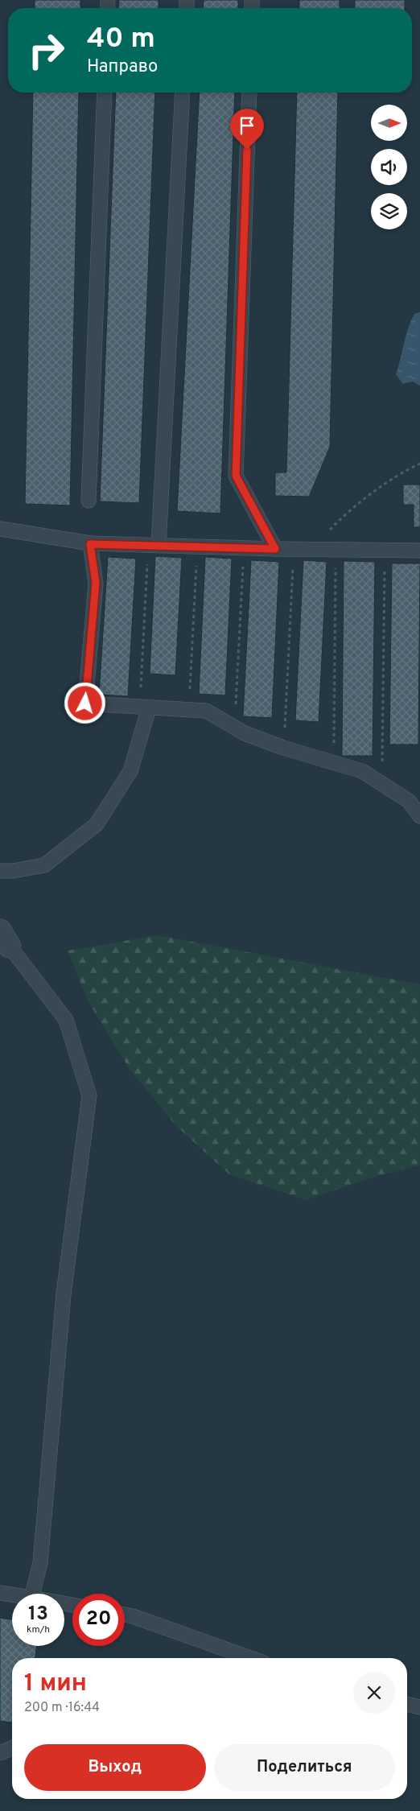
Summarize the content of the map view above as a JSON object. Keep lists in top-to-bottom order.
{
  "north": "right",
  "page": {
    "turn": ["40 m", "Направо"],
    "speed": "13 km/h",
    "limit": "20",
    "heading": ["1 мин", "200 m · 16:44"],
    "buttons": ["Выход", "Поделиться"]
  }
}
